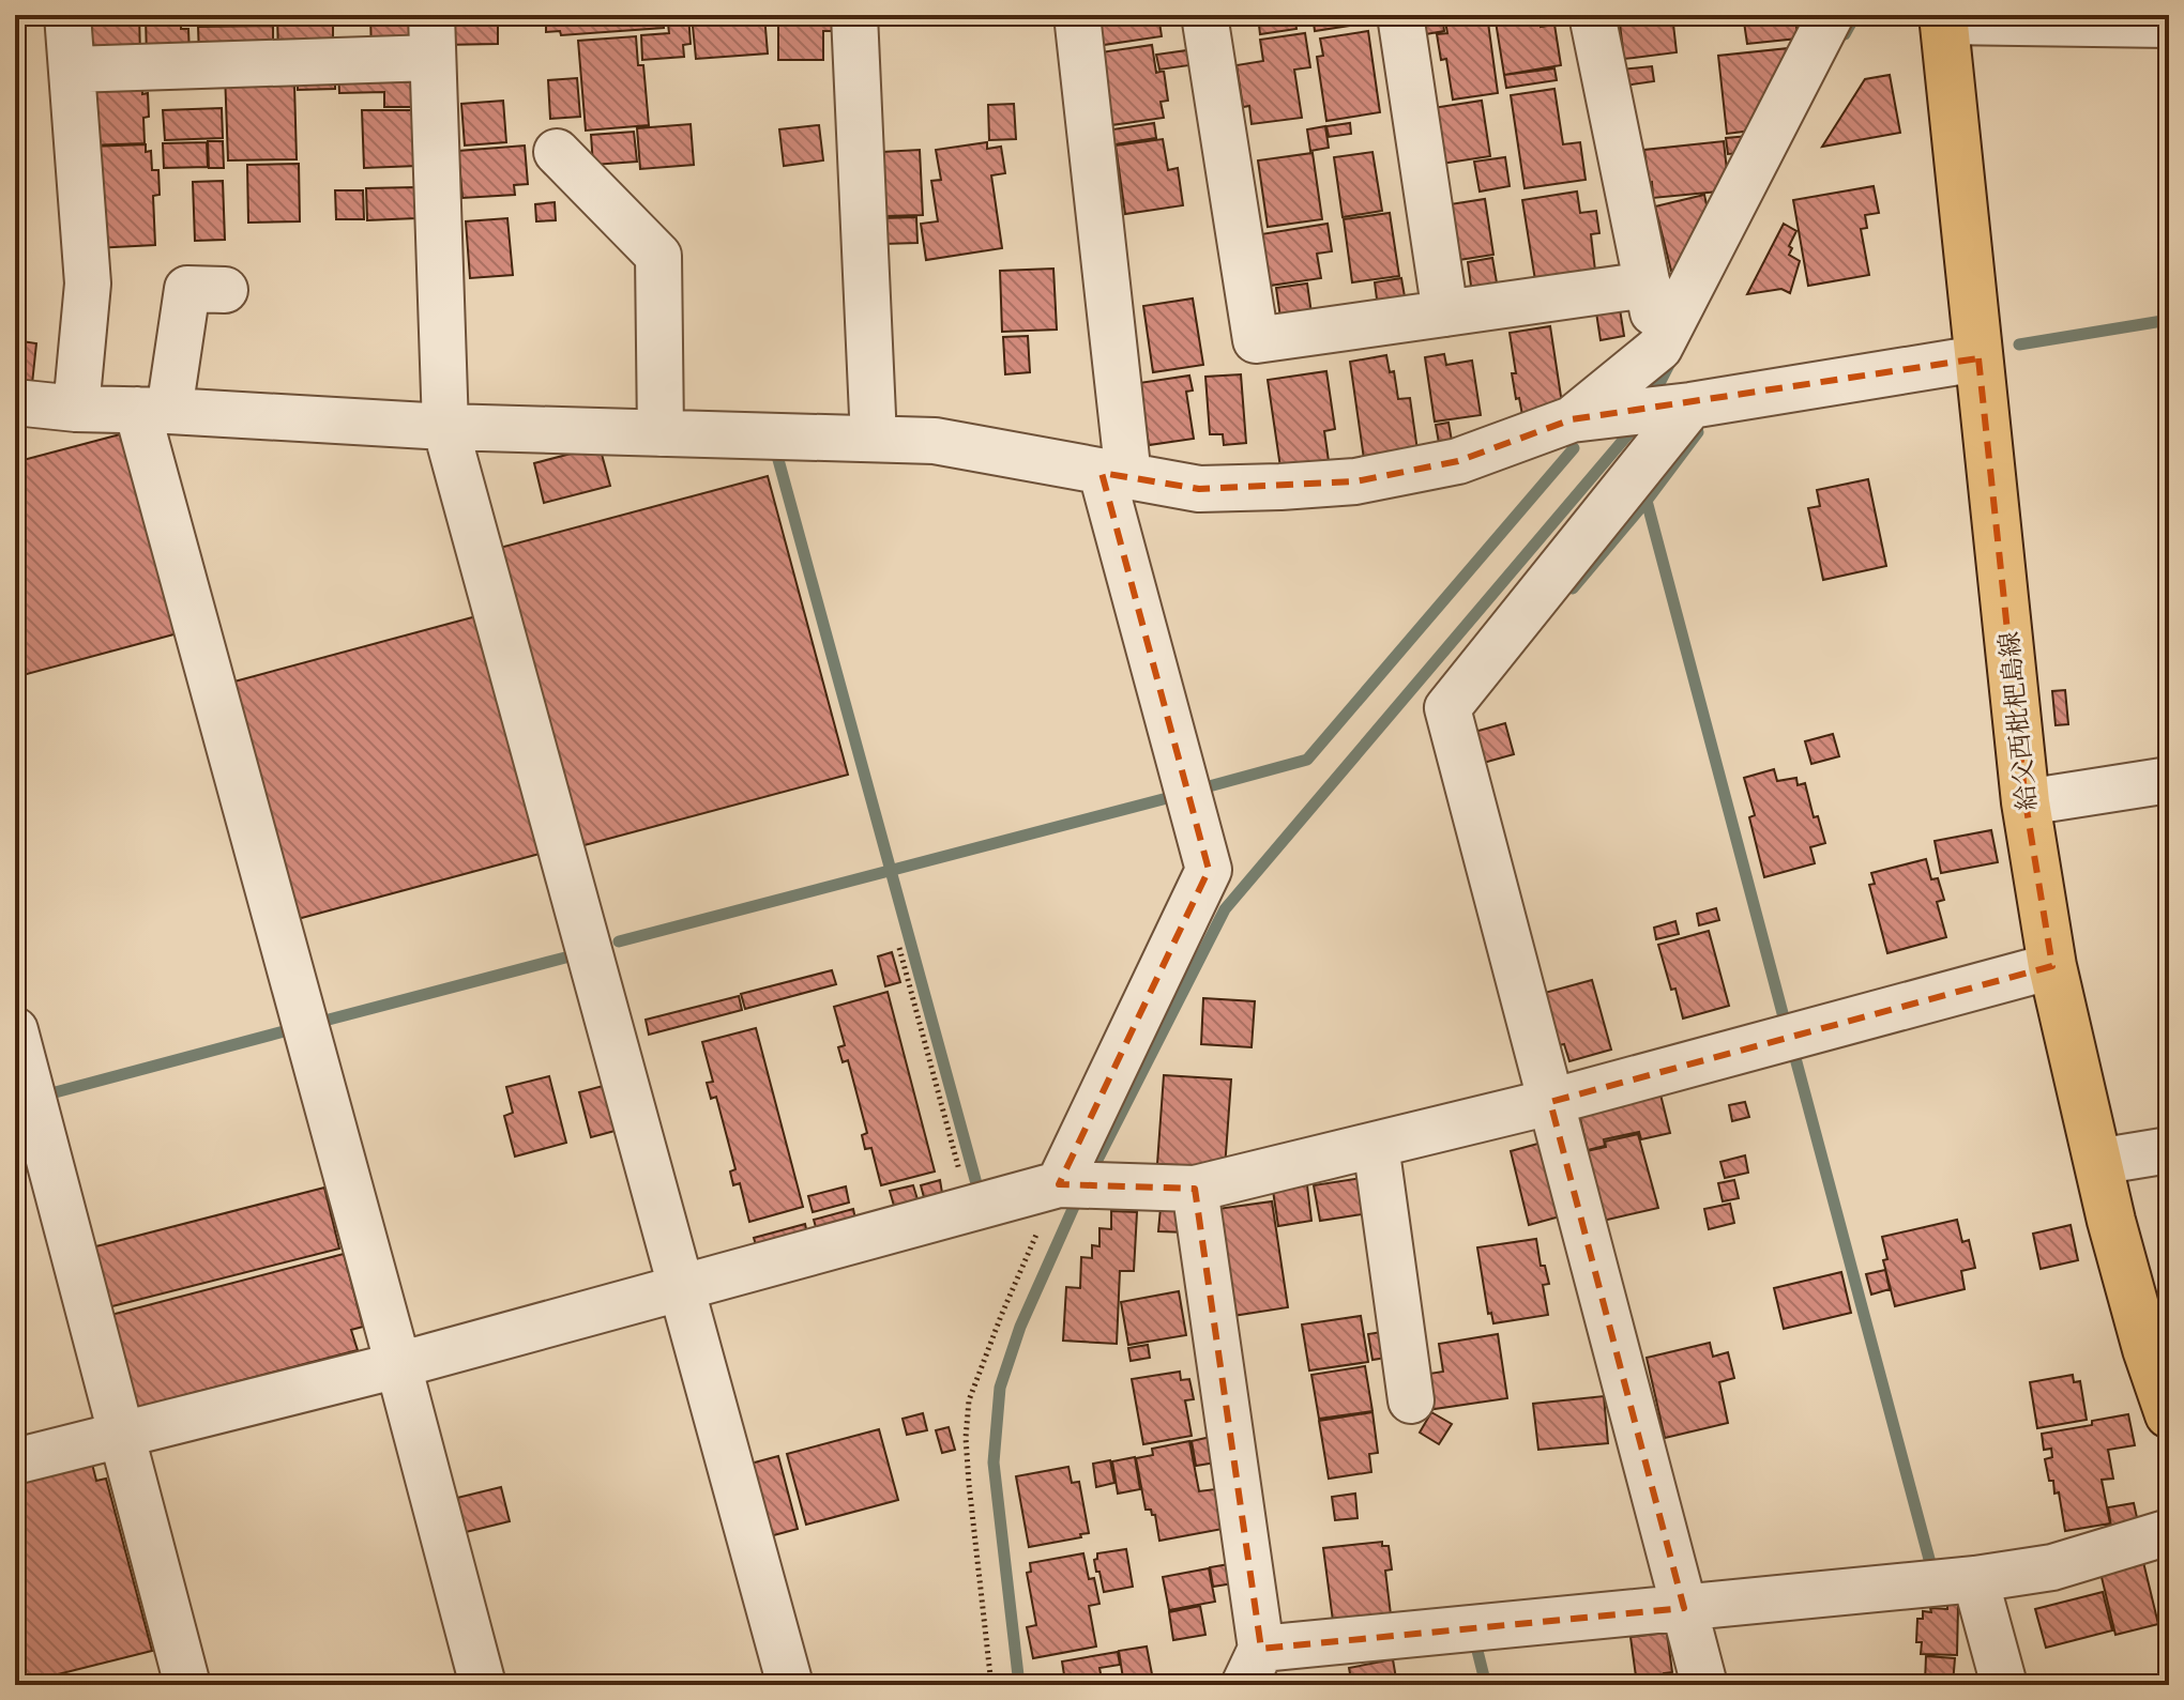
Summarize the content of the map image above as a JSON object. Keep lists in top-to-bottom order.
{
  "streets": {
    "main road": ["給父西枇杷島線"]
  }
}
